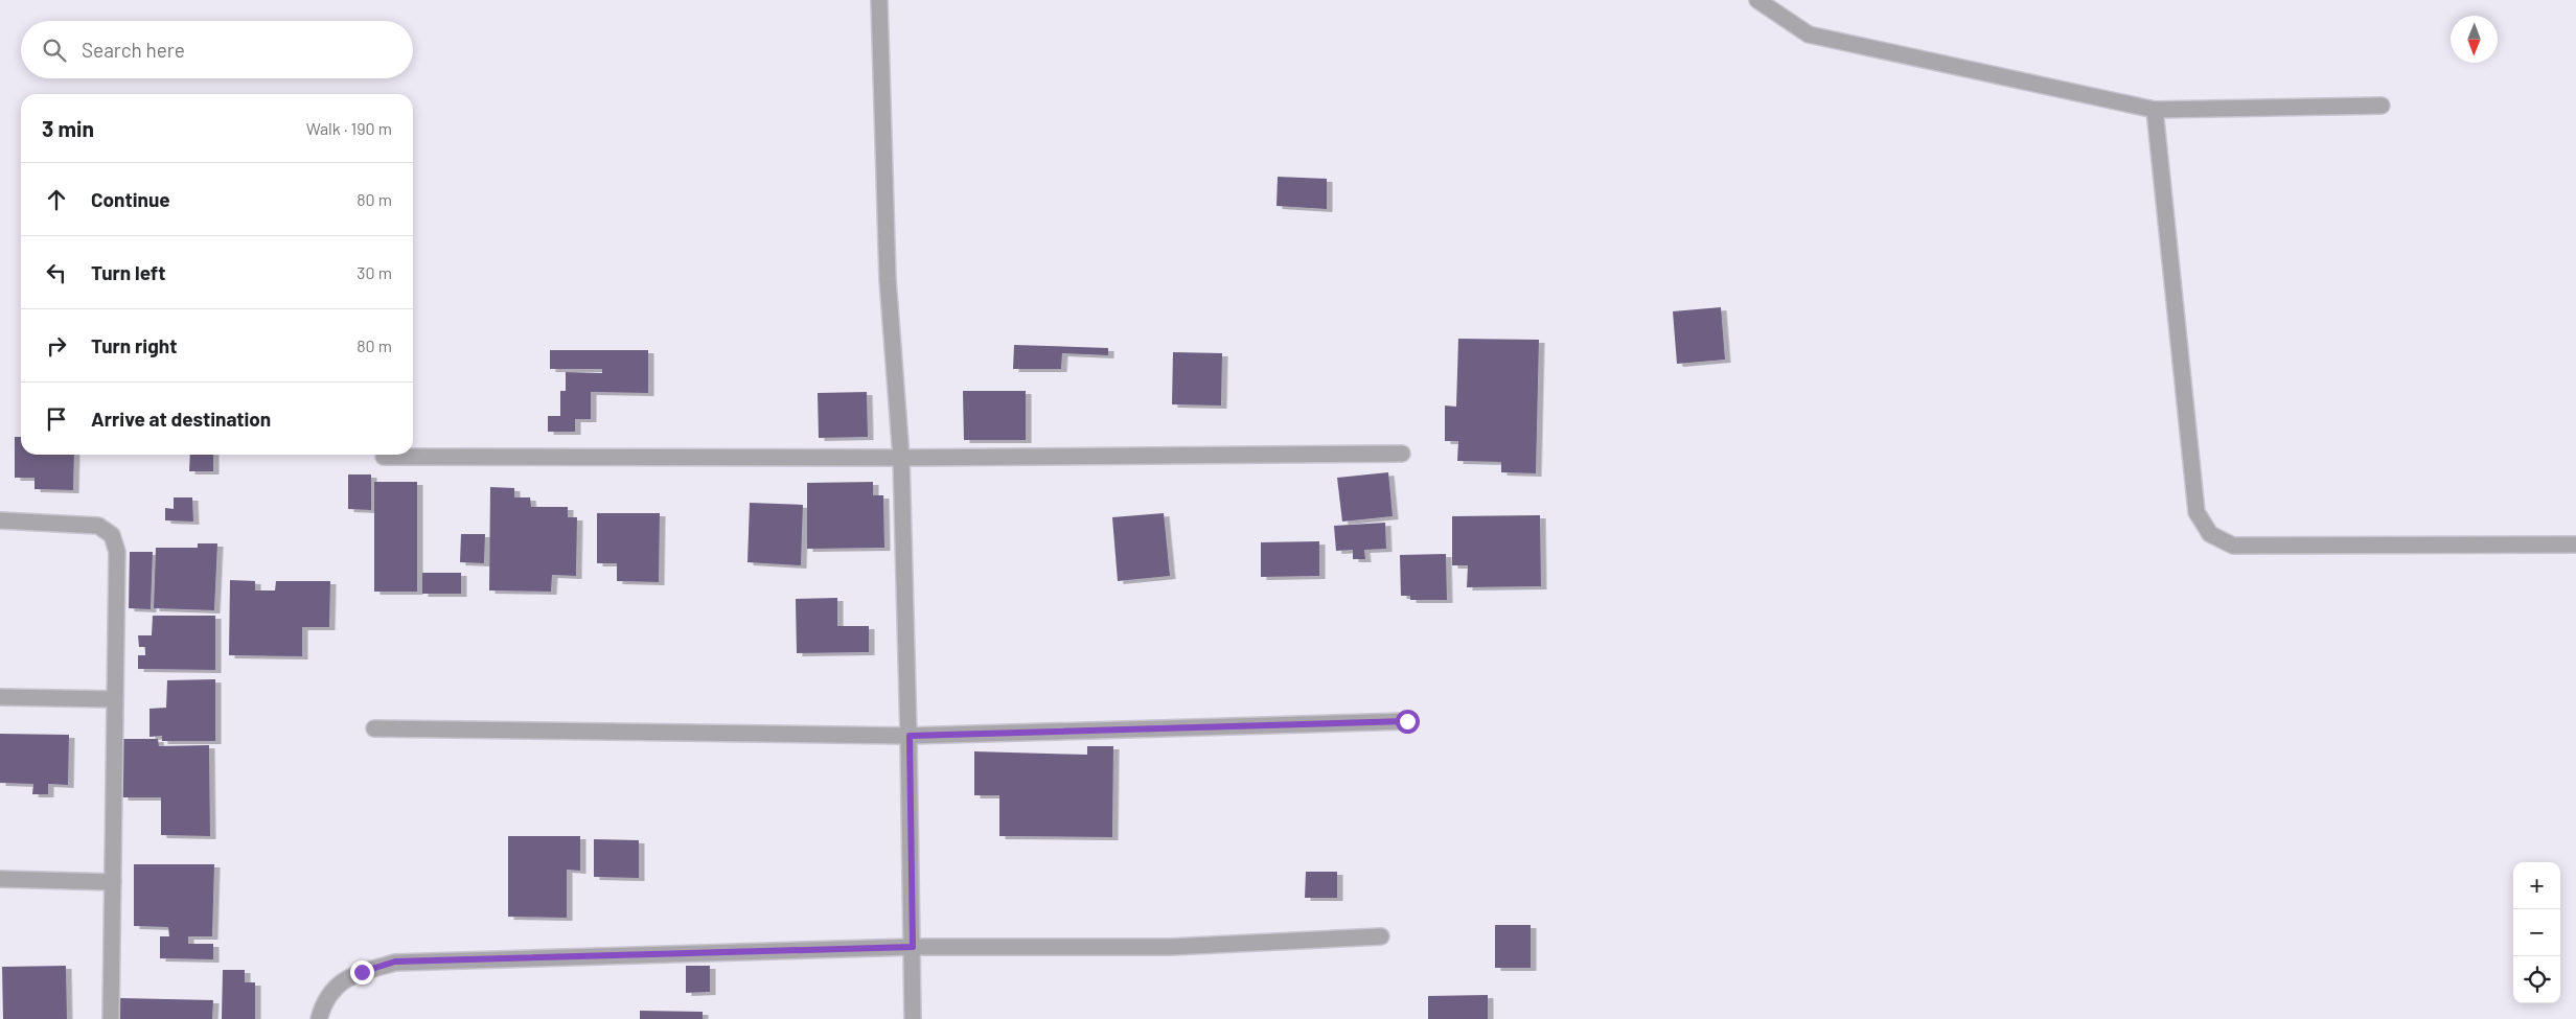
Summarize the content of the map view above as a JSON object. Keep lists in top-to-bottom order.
{
  "north": "bottom",
  "page": {
    "search": "Search here",
    "heading": ["3 min", "Walk · 190 m"],
    "list": [
      ["Continue", "80 m"],
      ["Turn left", "30 m"],
      ["Turn right", "80 m"],
      "Arrive at destination"
    ],
    "map_buttons": ["+", "−"]
  }
}
